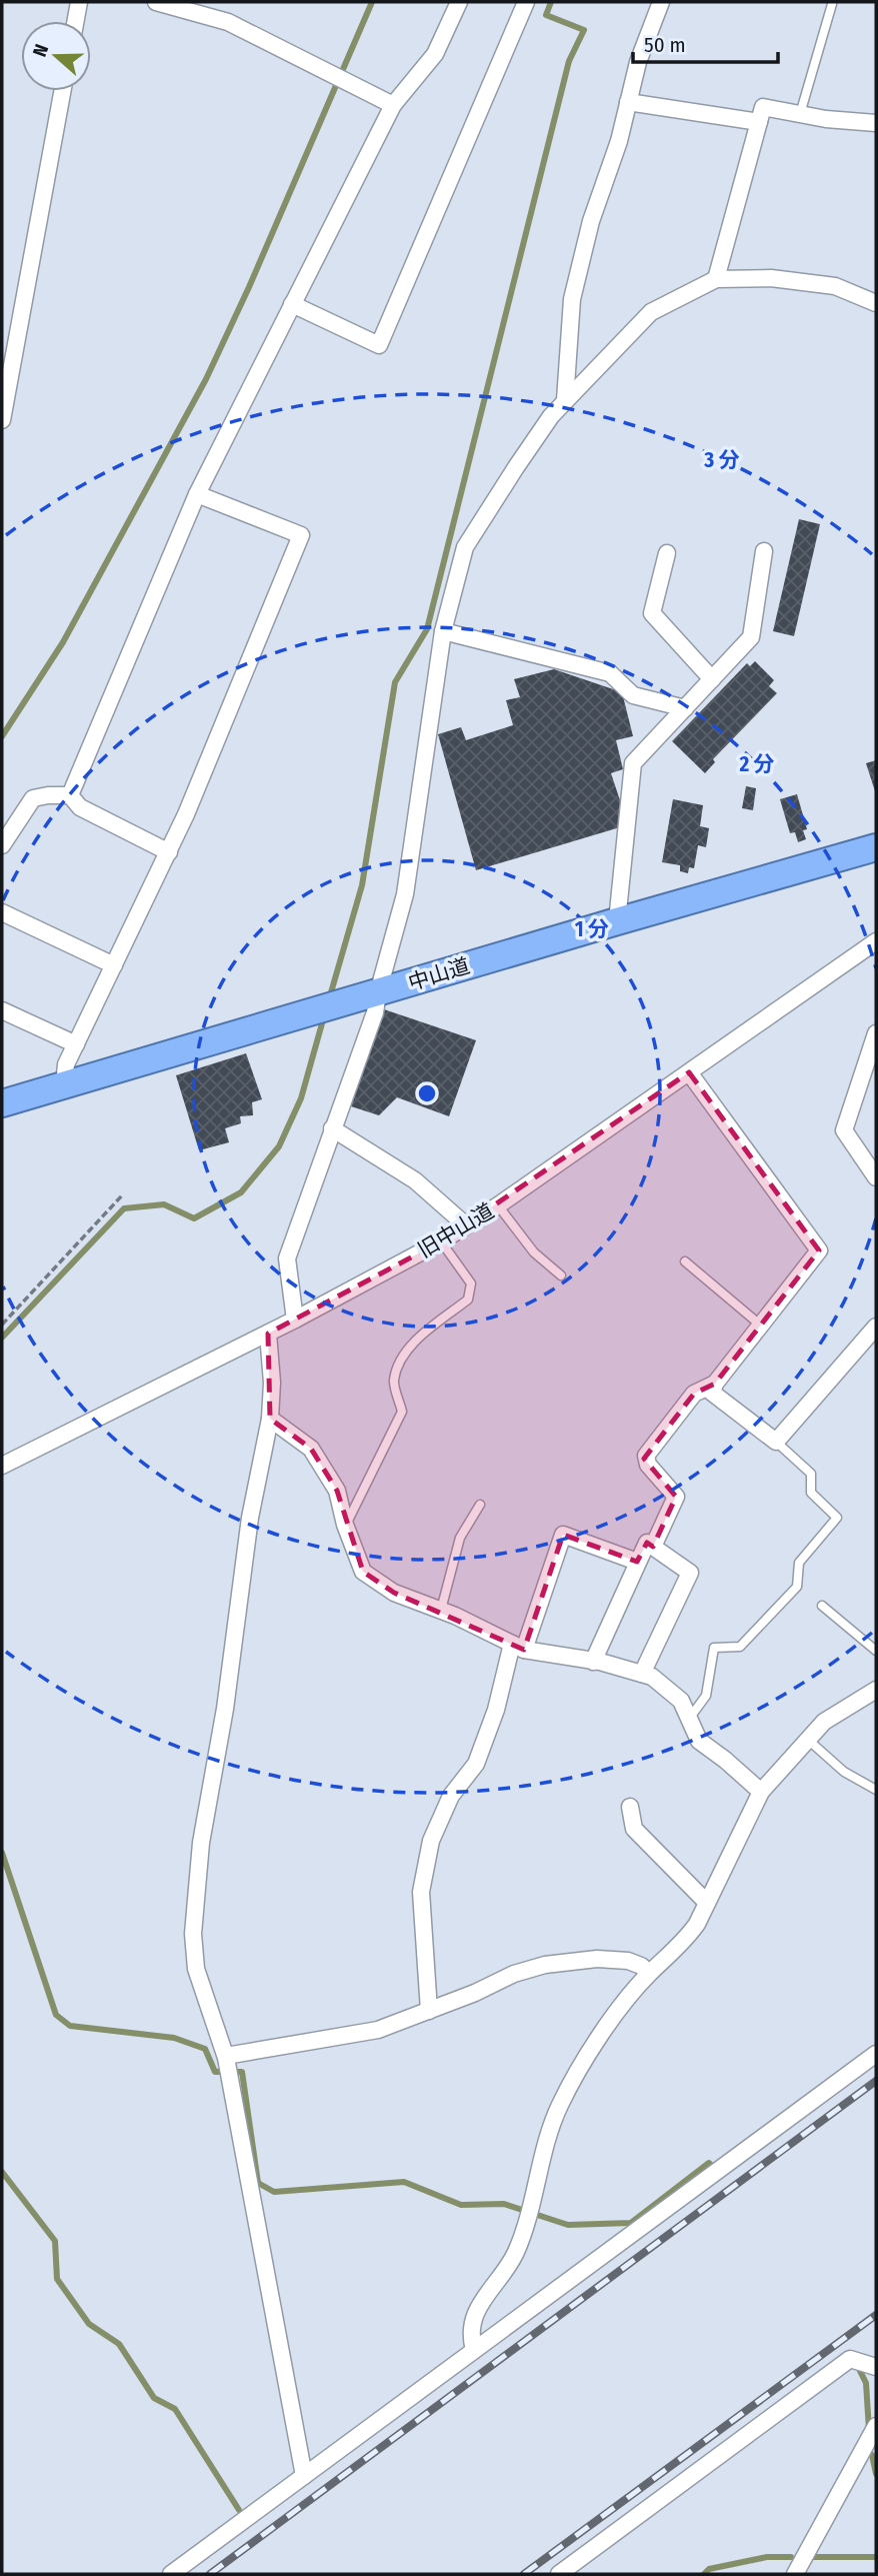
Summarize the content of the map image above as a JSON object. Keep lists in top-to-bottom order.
{
  "streets": {
    "highway": ["中山道"],
    "street": ["旧中山道"]
  },
  "scale_bar": "50 m",
  "north": "left",
  "rings": ["3 分", "2 分", "1 分"]
}
